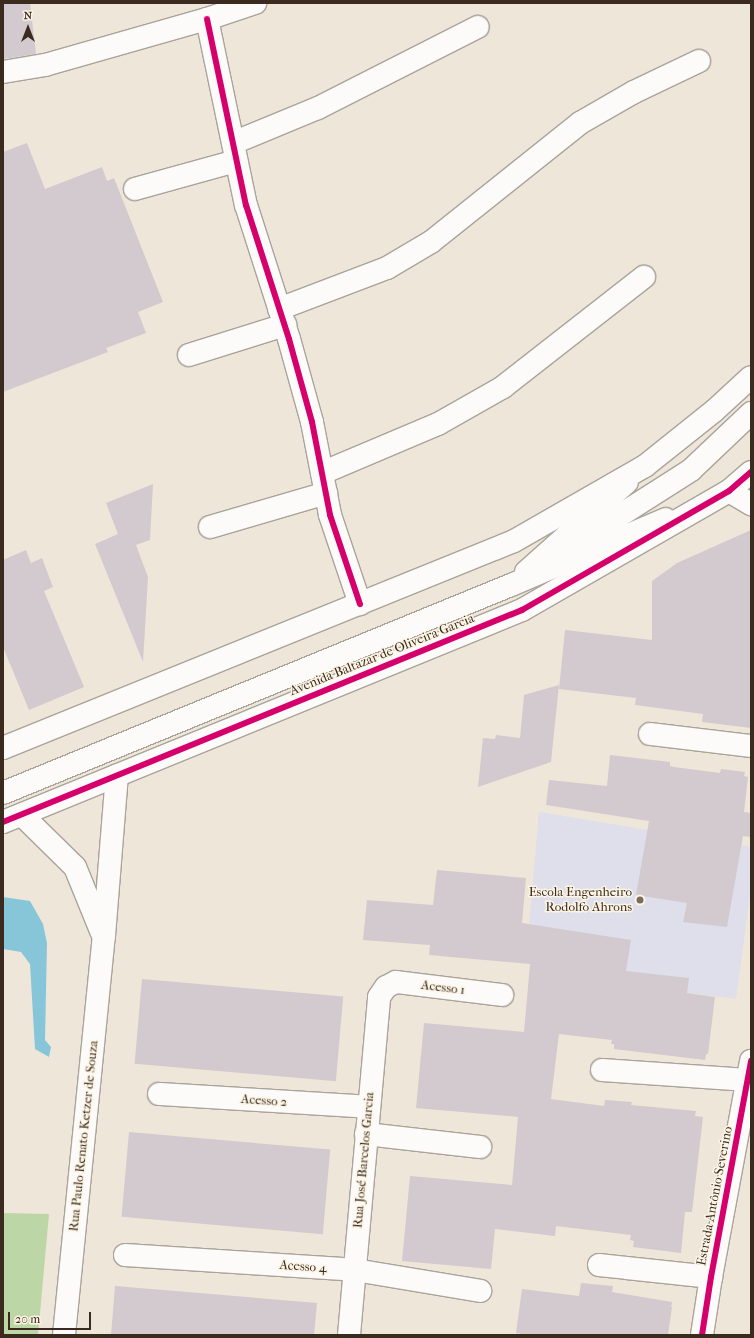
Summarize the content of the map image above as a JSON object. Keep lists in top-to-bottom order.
{
  "streets": {
    "street": [
      "Avenida Baltazar de Oliveira Garcia",
      "Acesso 1",
      "Acesso 2",
      "Rua Paulo Renato Ketzer de Souza",
      "Rua José Barcelos Garcia",
      "Estrada Antônio Severino",
      "Acesso 4"
    ]
  },
  "crossings": [
    ["Avenida Baltazar de Oliveira Garcia", "Rua Paulo Renato Ketzer de Souza"],
    ["Acesso 1", "Rua José Barcelos Garcia"],
    ["Acesso 2", "Rua José Barcelos Garcia"],
    ["Rua José Barcelos Garcia", "Acesso 4"]
  ],
  "places": ["Escola Engenheiro Rodolfo Ahrons"],
  "scale_bar": "20 m",
  "north": "top"
}
